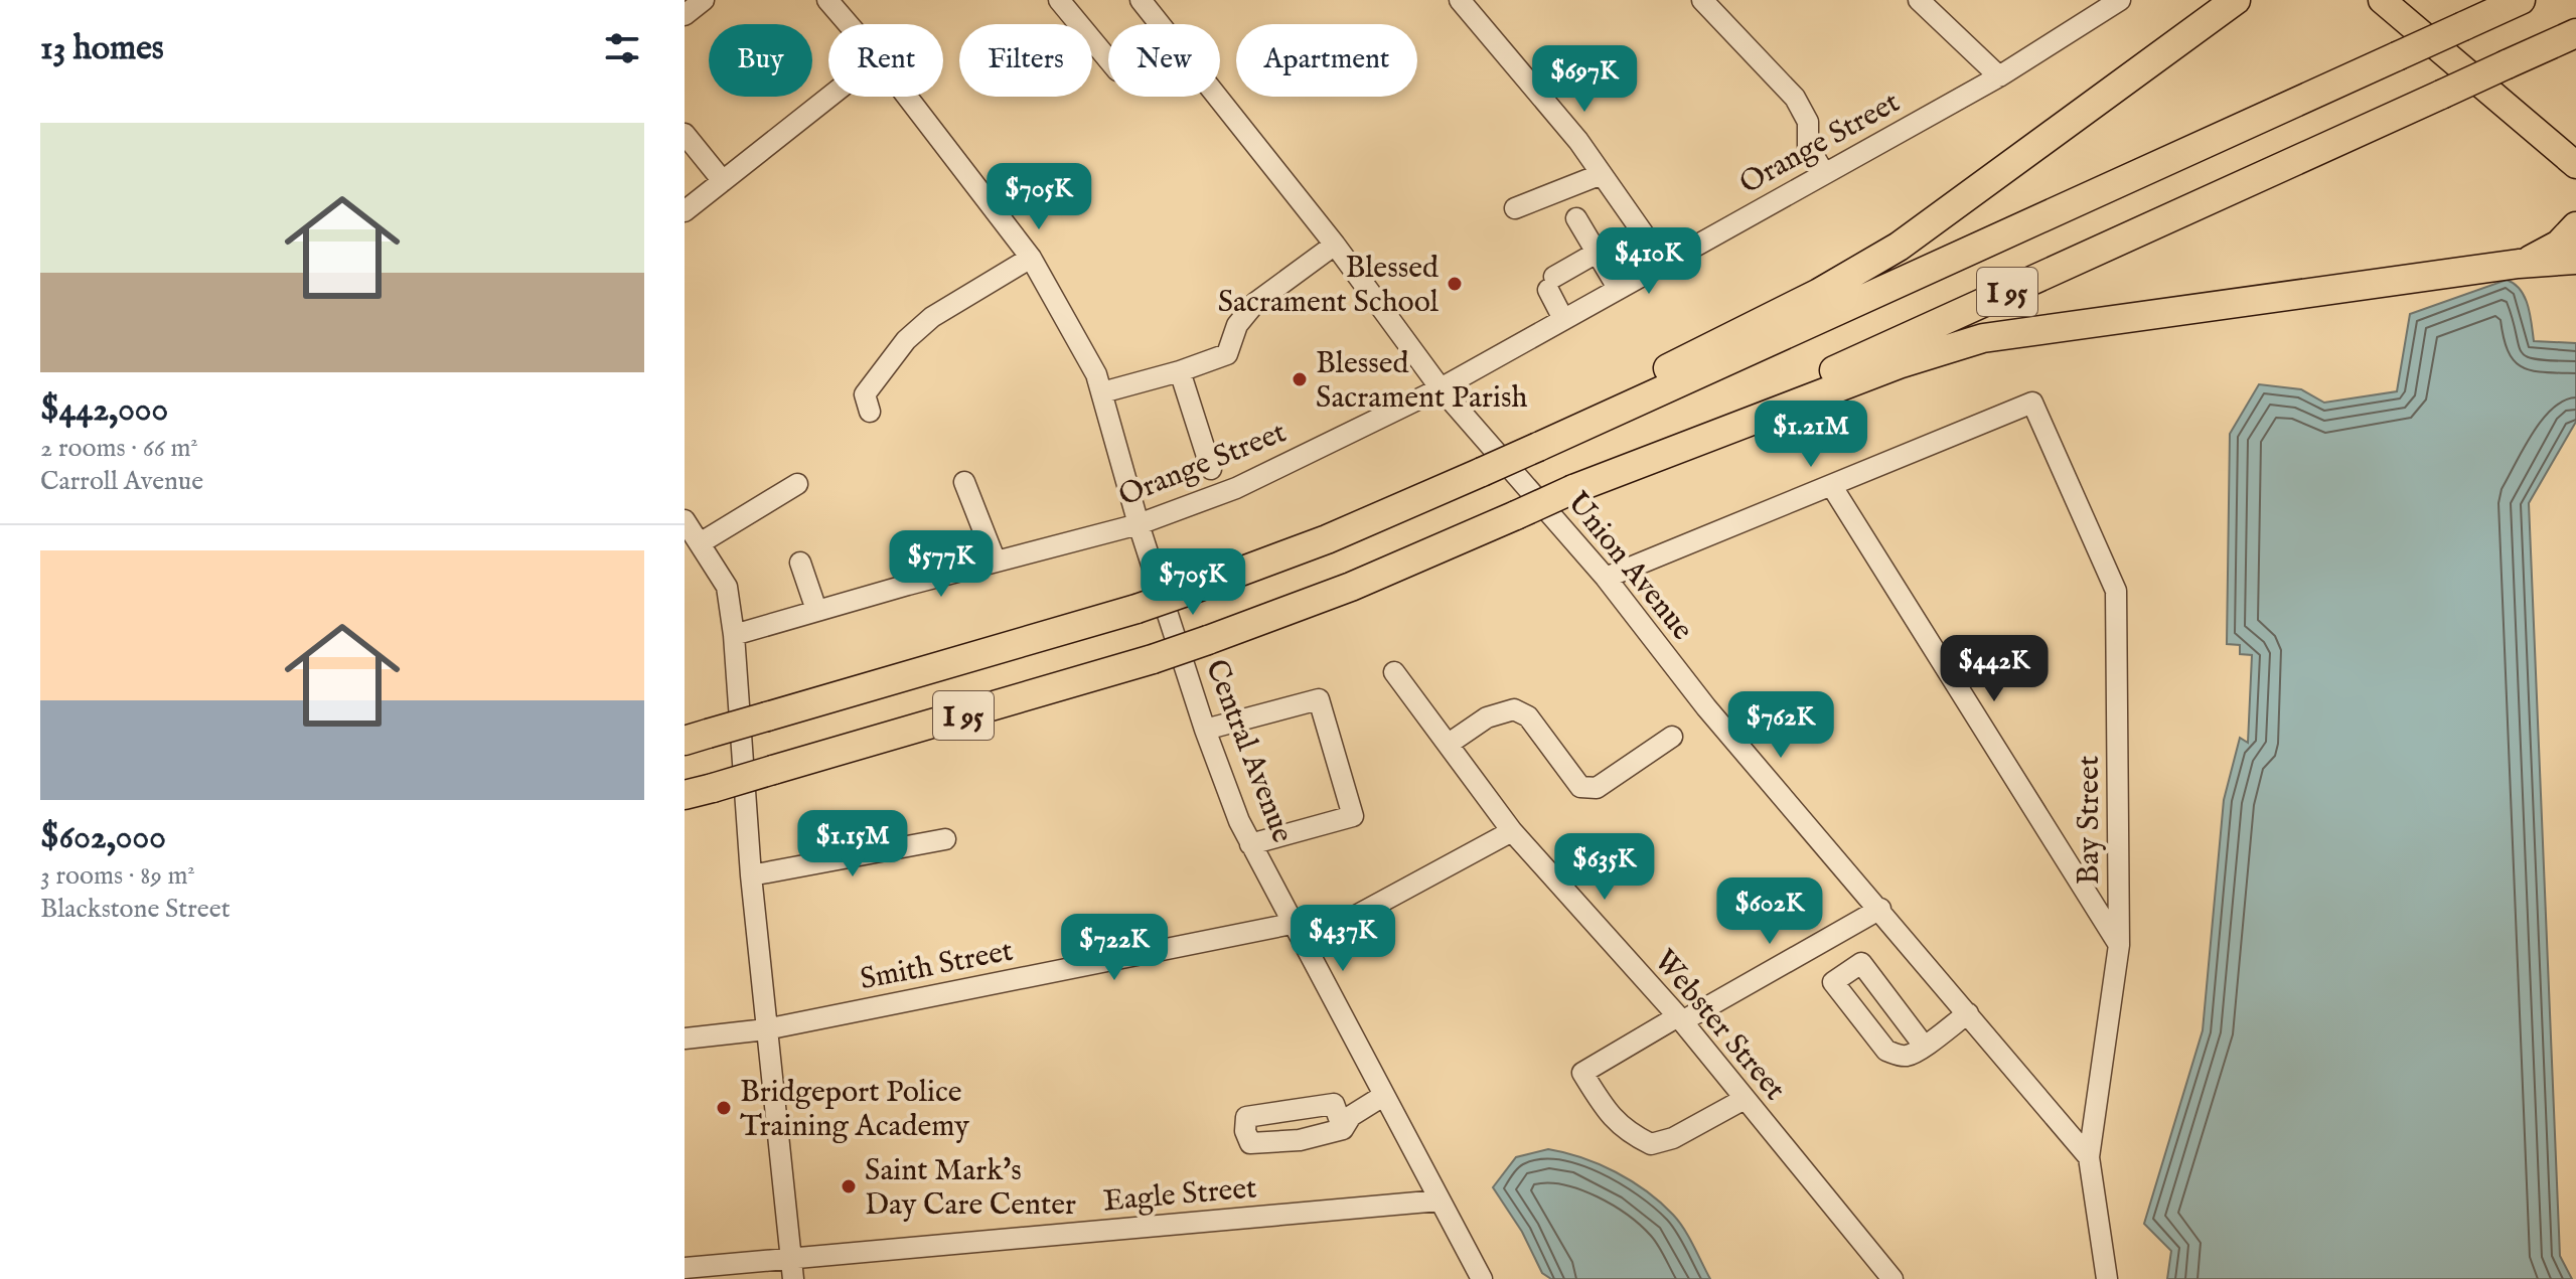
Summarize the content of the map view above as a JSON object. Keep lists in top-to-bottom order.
{
  "streets": {
    "highway": ["I 95"],
    "street": [
      "Orange Street",
      "Union Avenue",
      "Central Avenue",
      "Bay Street",
      "Smith Street",
      "Webster Street",
      "Eagle Street"
    ]
  },
  "crossings": [
    ["Orange Street", "Union Avenue"],
    ["Orange Street", "Central Avenue"],
    ["Union Avenue", "Bay Street"],
    ["Central Avenue", "Smith Street"],
    ["Central Avenue", "Eagle Street"],
    ["Smith Street", "Webster Street"]
  ],
  "places": [
    "Blessed Sacrament School",
    "Blessed Sacrament Parish",
    "Bridgeport Police Training Academy",
    "Saint Mark's Day Care Center"
  ],
  "page": {
    "heading": "13 homes",
    "chip": [
      "Buy",
      "Rent",
      "Filters",
      "New",
      "Apartment"
    ],
    "price": [
      "$697K",
      "$705K",
      "$410K",
      "$1.21M",
      "$577K",
      "$705K",
      "$442K",
      "$762K",
      "$1.15M",
      "$635K",
      "$602K",
      "$437K",
      "$722K"
    ],
    "list": [
      {
        "name": "$442,000",
        "note": "2 rooms · 66 m² · Carroll Avenue"
      },
      {
        "name": "$602,000",
        "note": "3 rooms · 89 m² · Blackstone Street"
      }
    ]
  }
}
